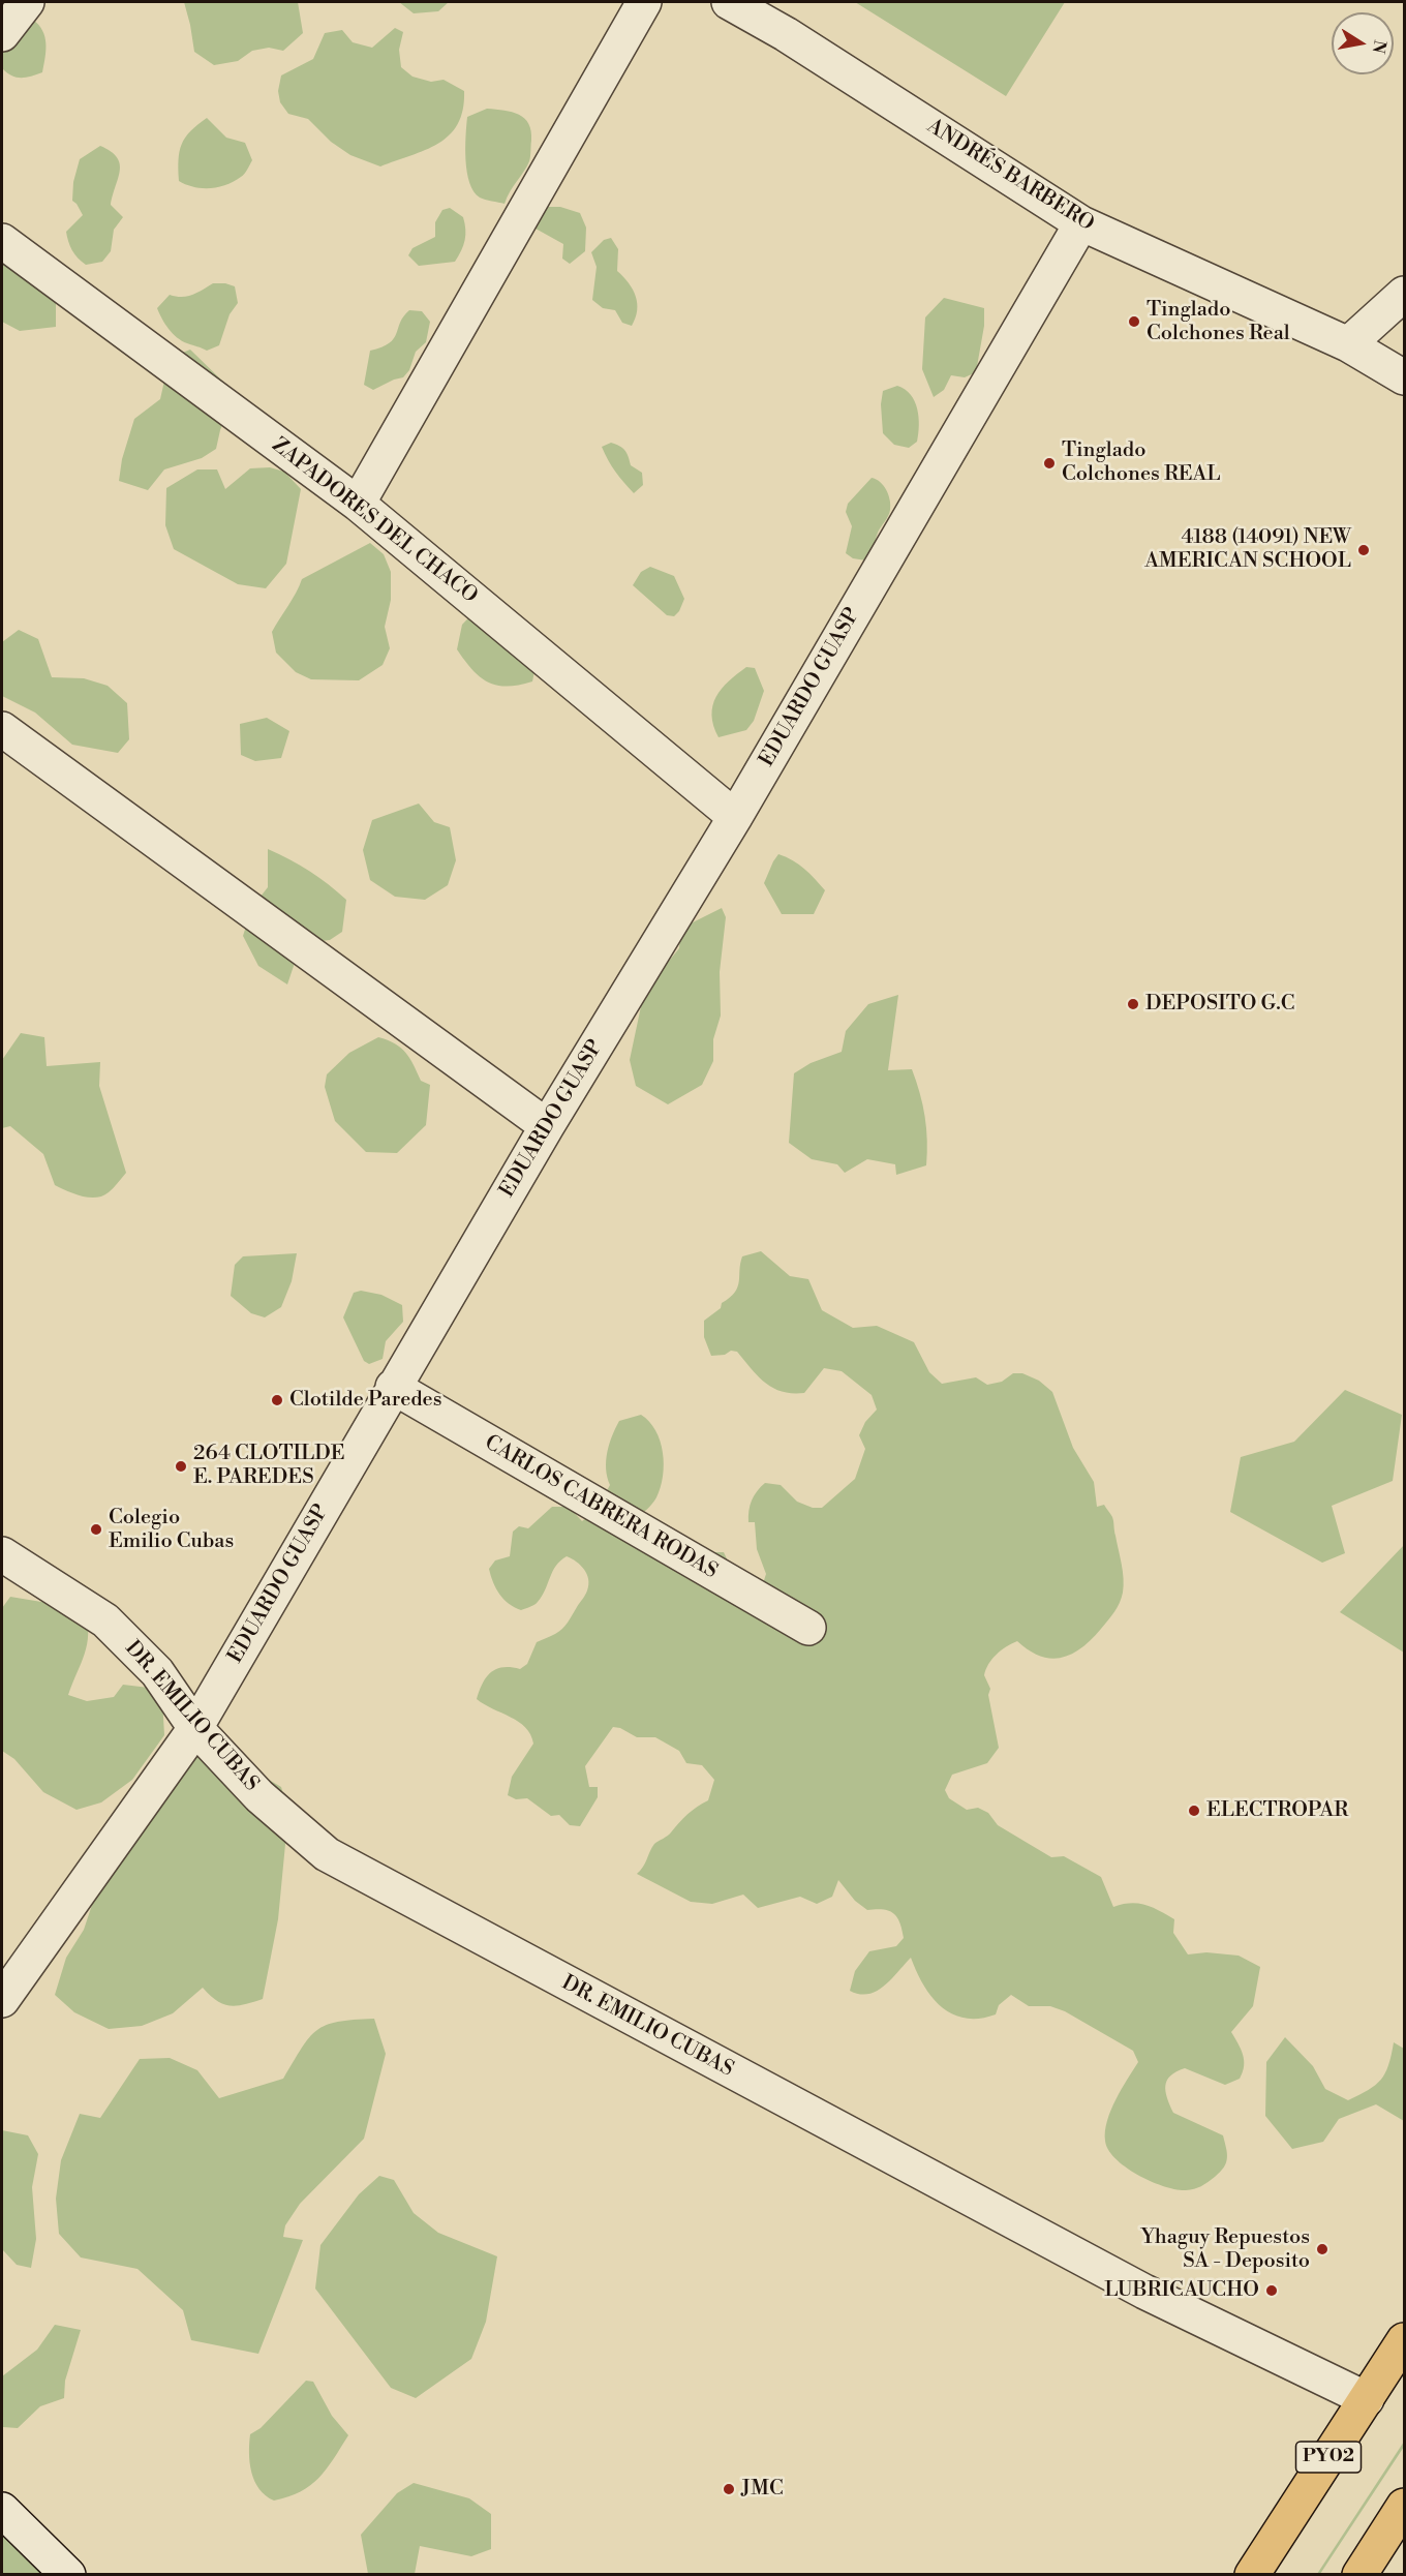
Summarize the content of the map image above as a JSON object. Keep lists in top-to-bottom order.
{
  "streets": {
    "highway": ["PY02"],
    "street": [
      "ANDRÉS BARBERO",
      "ZAPADORES DEL CHACO",
      "EDUARDO GUASP",
      "CARLOS CABRERA RODAS",
      "DR. EMILIO CUBAS"
    ]
  },
  "crossings": [
    ["ANDRÉS BARBERO", "EDUARDO GUASP"],
    ["ZAPADORES DEL CHACO", "EDUARDO GUASP"],
    ["EDUARDO GUASP", "CARLOS CABRERA RODAS"],
    ["EDUARDO GUASP", "DR. EMILIO CUBAS"],
    ["DR. EMILIO CUBAS", "PY02"]
  ],
  "places": [
    "Tinglado Colchones Real",
    "Tinglado Colchones REAL",
    "4188 (14091) NEW AMERICAN SCHOOL",
    "DEPOSITO G.C",
    "Clotilde Paredes",
    "264 CLOTILDE E. PAREDES",
    "Colegio Emilio Cubas",
    "ELECTROPAR",
    "Yhaguy Repuestos SA - Deposito",
    "LUBRICAUCHO",
    "JMC"
  ],
  "north": "right"
}
